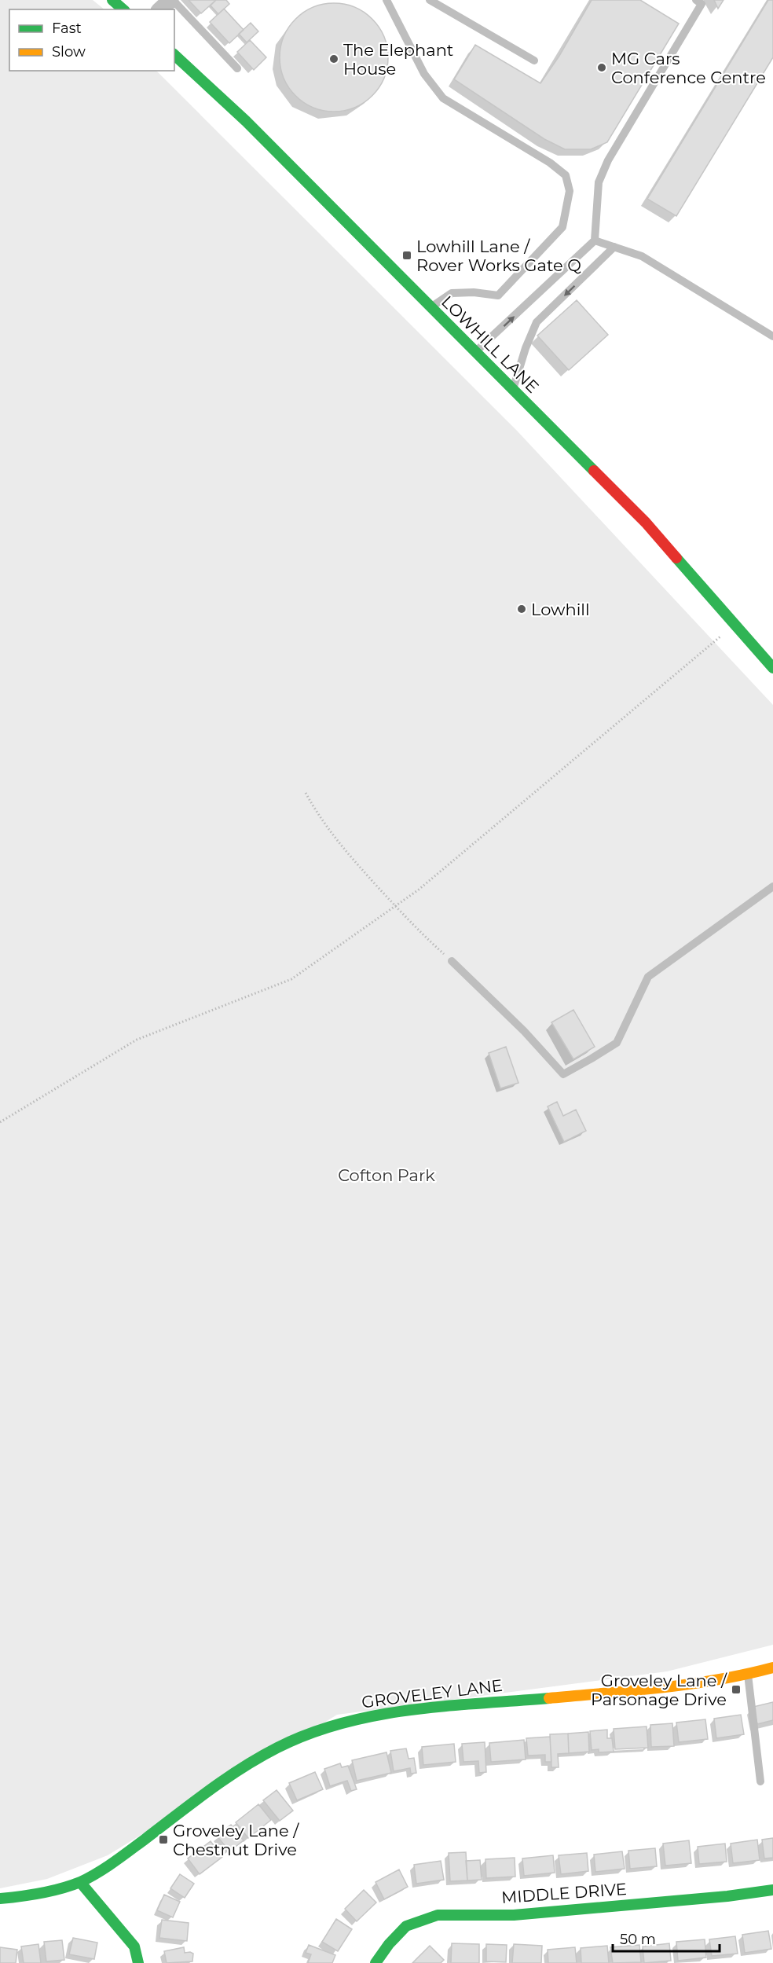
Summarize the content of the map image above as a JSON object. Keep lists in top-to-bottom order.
{
  "streets": {
    "street": ["LOWHILL LANE", "GROVELEY LANE", "MIDDLE DRIVE"]
  },
  "parks": ["Cofton Park"],
  "places": {
    "other": ["The Elephant House", "MG Cars Conference Centre", "Lowhill"],
    "transit": ["Lowhill Lane / Rover Works Gate Q", "Groveley Lane / Parsonage Drive", "Groveley Lane / Chestnut Drive"]
  },
  "legend": ["Fast", "Slow"],
  "scale_bar": "50 m"
}
